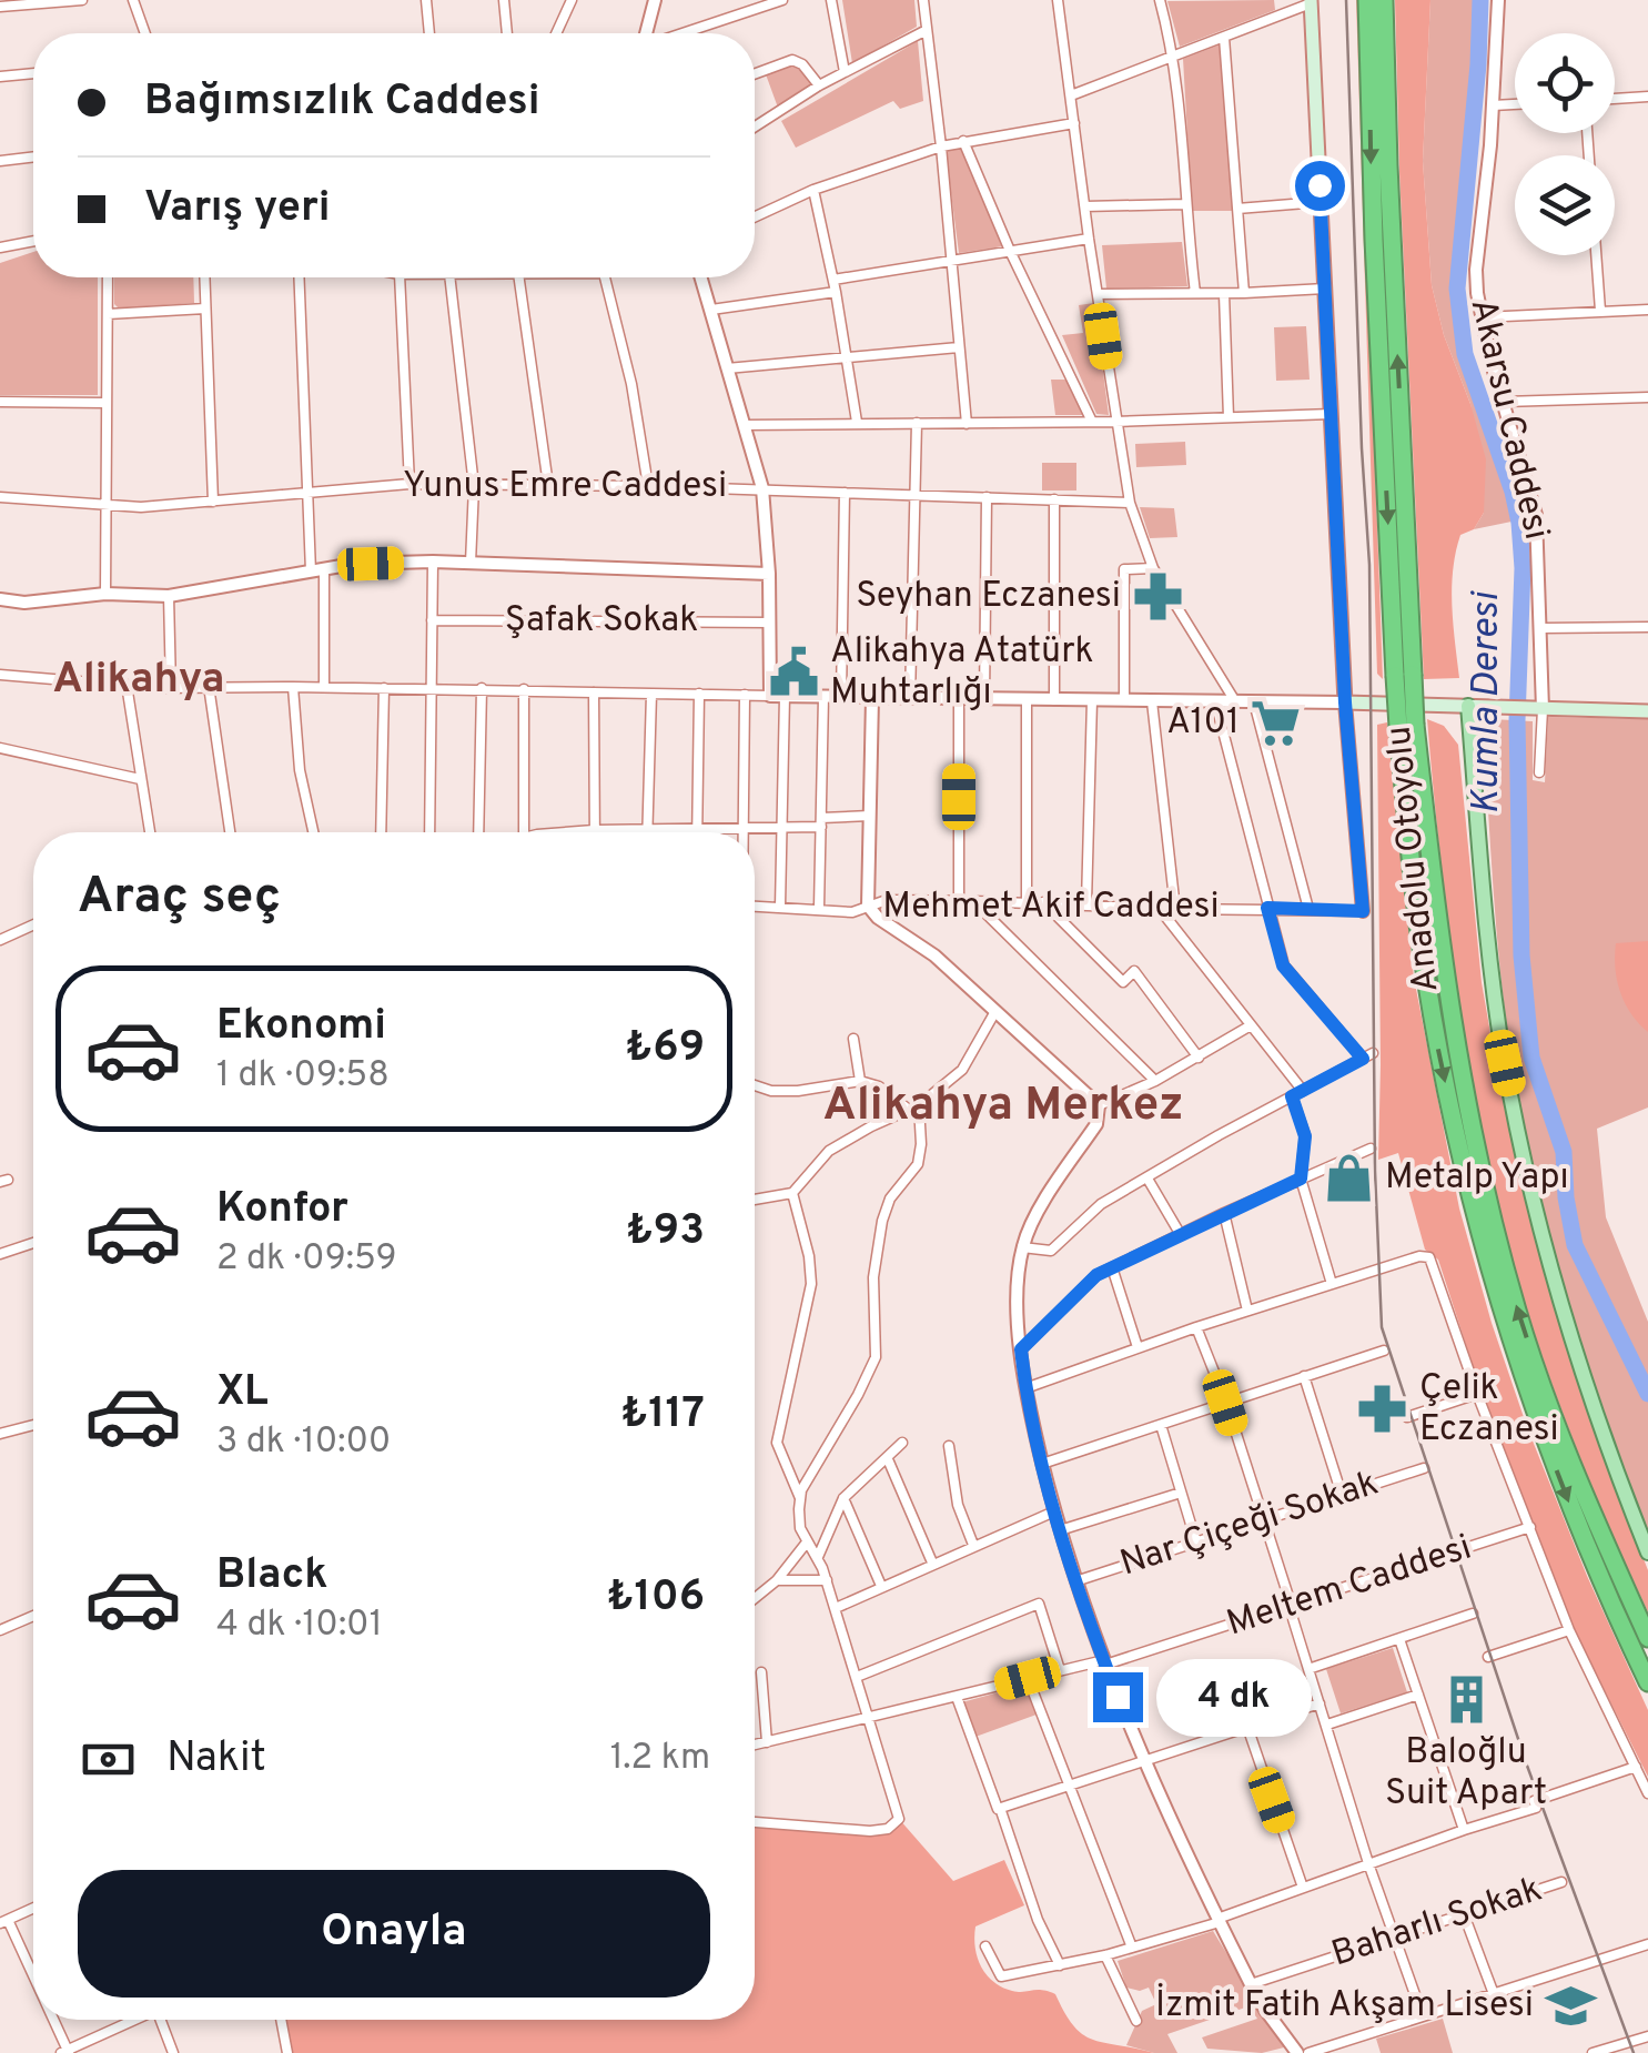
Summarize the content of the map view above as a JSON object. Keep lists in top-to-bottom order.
{
  "streets": {
    "highway": ["Anadolu Otoyolu"],
    "street": [
      "Akarsu Caddesi",
      "Yunus Emre Caddesi",
      "Şafak Sokak",
      "Mehmet Akif Caddesi",
      "Nar Çiçeği Sokak",
      "Meltem Caddesi",
      "Baharlı Sokak"
    ]
  },
  "districts": ["Alikahya", "Alikahya Merkez"],
  "water": ["Kumla Deresi"],
  "places": {
    "pharmacy": ["Seyhan Eczanesi", "Çelik Eczanesi"],
    "public building": ["Alikahya Atatürk Muhtarlığı"],
    "supermarket": ["A101"],
    "shop": ["Metalp Yapı"],
    "building": ["Baloğlu Suit Apart"],
    "school or university": ["İzmit Fatih Akşam Lisesi"]
  },
  "page": {
    "banner": ["Bağımsızlık Caddesi", "Varış yeri"],
    "heading": "Araç seç",
    "list": [
      {
        "name": "Ekonomi",
        "note": "1 dk · 09:58",
        "value": "₺69"
      },
      {
        "name": "Konfor",
        "note": "2 dk · 09:59",
        "value": "₺93"
      },
      {
        "name": "XL",
        "note": "3 dk · 10:00",
        "value": "₺117"
      },
      {
        "name": "Black",
        "note": "4 dk · 10:01",
        "value": "₺106"
      }
    ],
    "bubble": "4 dk",
    "pay": ["Nakit", "1.2 km"],
    "buttons": "Onayla"
  }
}
